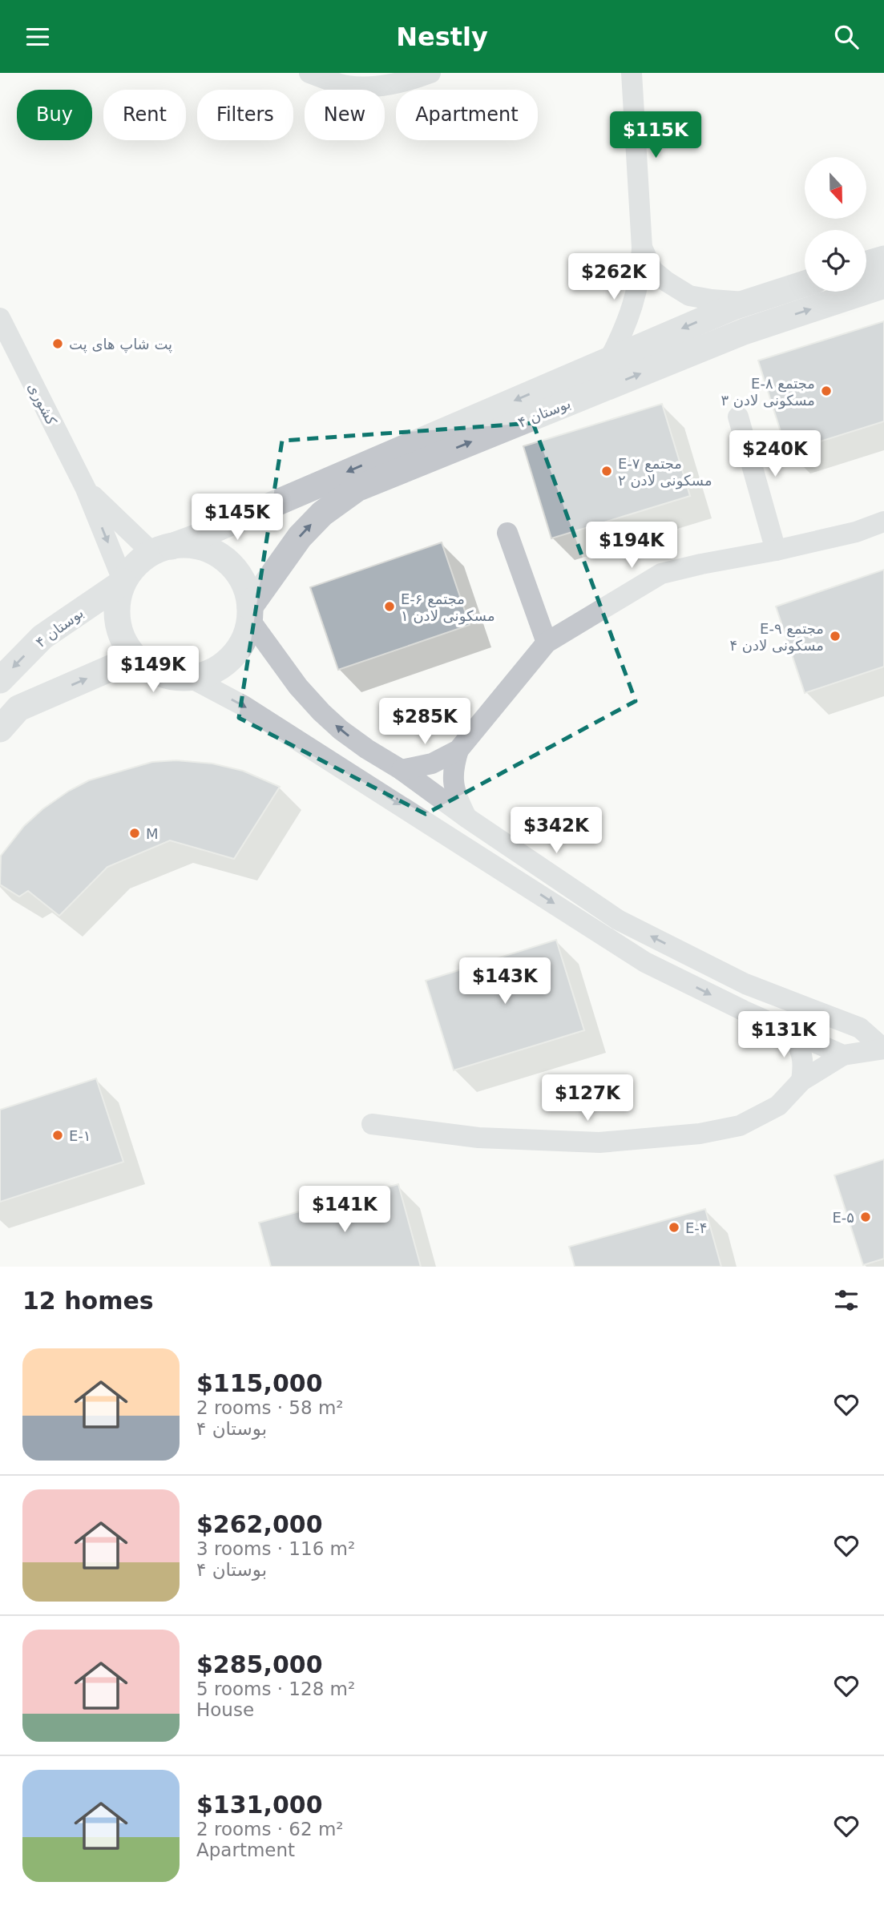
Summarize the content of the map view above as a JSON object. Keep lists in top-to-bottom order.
{
  "streets": {
    "street": ["کشوری", "بوستان ۴"]
  },
  "crossings": [
    ["کشوری", "بوستان ۴"]
  ],
  "places": [
    "پت شاپ های پت",
    "E-۸ مجتمع مسکونی لادن ۳",
    "E-۷ مجتمع مسکونی لادن ۲",
    "E-۶ مجتمع مسکونی لادن ۱",
    "E-۹ مجتمع مسکونی لادن ۴",
    "M",
    "E-۱",
    "E-۵",
    "E-۴"
  ],
  "north": "bottom",
  "page": {
    "header": "Nestly",
    "chip": [
      "Buy",
      "Rent",
      "Filters",
      "New",
      "Apartment"
    ],
    "price": [
      "$115K",
      "$262K",
      "$240K",
      "$145K",
      "$194K",
      "$149K",
      "$285K",
      "$342K",
      "$143K",
      "$131K",
      "$127K",
      "$141K"
    ],
    "heading": "12 homes",
    "list": [
      {
        "name": "$115,000",
        "note": "2 rooms · 58 m² · بوستان ۴"
      },
      {
        "name": "$262,000",
        "note": "3 rooms · 116 m² · بوستان ۴"
      },
      {
        "name": "$285,000",
        "note": "5 rooms · 128 m² · House"
      },
      {
        "name": "$131,000",
        "note": "2 rooms · 62 m² · Apartment"
      }
    ]
  }
}
